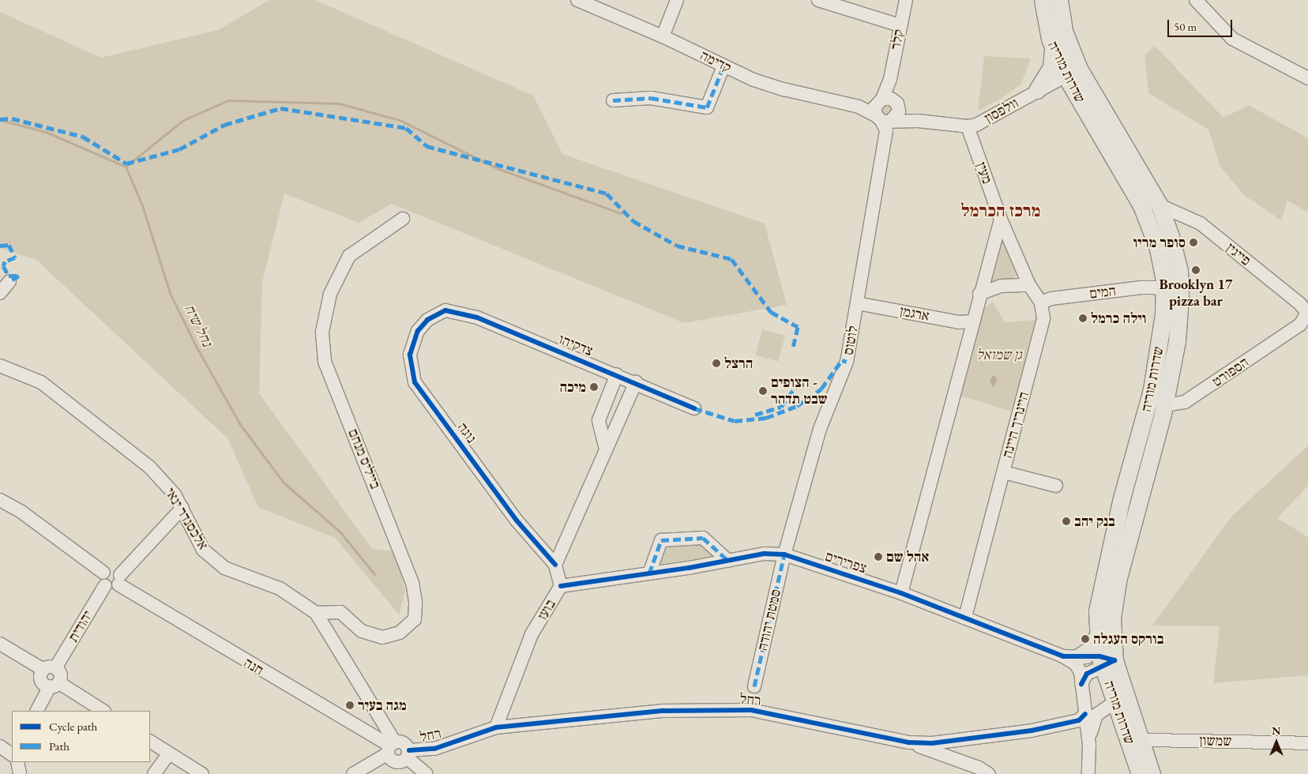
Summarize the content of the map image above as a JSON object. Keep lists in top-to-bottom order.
{
  "streets": {
    "main road": ["שדרות מוריה"],
    "street": [
      "קלר",
      "קדימה",
      "וולפסון",
      "מעין",
      "פייגין",
      "המים",
      "ארגמן",
      "לוטוס",
      "צדקיהו",
      "הספורט",
      "היינריך היינה",
      "נוגה",
      "בייליס מנחם",
      "אלכסנדר ינאי",
      "צפרירים",
      "בועז",
      "סמטת יהודה",
      "יהודית",
      "חנה",
      "רחל",
      "שמשון"
    ]
  },
  "crossings": [
    ["קלר", "קדימה"],
    ["קלר", "וולפסון"],
    ["קלר", "לוטוס"],
    ["קדימה", "וולפסון"],
    ["קדימה", "לוטוס"],
    ["שדרות מוריה", "וולפסון"],
    ["שדרות מוריה", "פייגין"],
    ["שדרות מוריה", "המים"],
    ["שדרות מוריה", "הספורט"],
    ["שדרות מוריה", "צפרירים"],
    ["שדרות מוריה", "שמשון"],
    ["וולפסון", "מעין"],
    ["וולפסון", "לוטוס"],
    ["פייגין", "הספורט"],
    ["המים", "היינריך היינה"],
    ["ארגמן", "לוטוס"],
    ["לוטוס", "צפרירים"],
    ["לוטוס", "סמטת יהודה"],
    ["צדקיהו", "נוגה"],
    ["היינריך היינה", "צפרירים"],
    ["נוגה", "בועז"],
    ["בייליס מנחם", "אלכסנדר ינאי"],
    ["אלכסנדר ינאי", "חנה"],
    ["אלכסנדר ינאי", "רחל"],
    ["צפרירים", "בועז"],
    ["צפרירים", "סמטת יהודה"],
    ["בועז", "רחל"],
    ["חנה", "רחל"]
  ],
  "districts": ["מרכז הכרמל"],
  "water": ["נחל שיח"],
  "parks": ["גן שמואל"],
  "places": [
    "סופר מריו",
    "Brooklyn 17 pizza bar",
    "וילה כרמל",
    "הרצל",
    "מיכה",
    "הצופים - שבט תדהר",
    "בנק יהב",
    "אהל שם",
    "בורקס העגלה",
    "מגה בעיר"
  ],
  "legend": ["Cycle path", "Path"],
  "scale_bar": "50 m",
  "north": "top"
}
